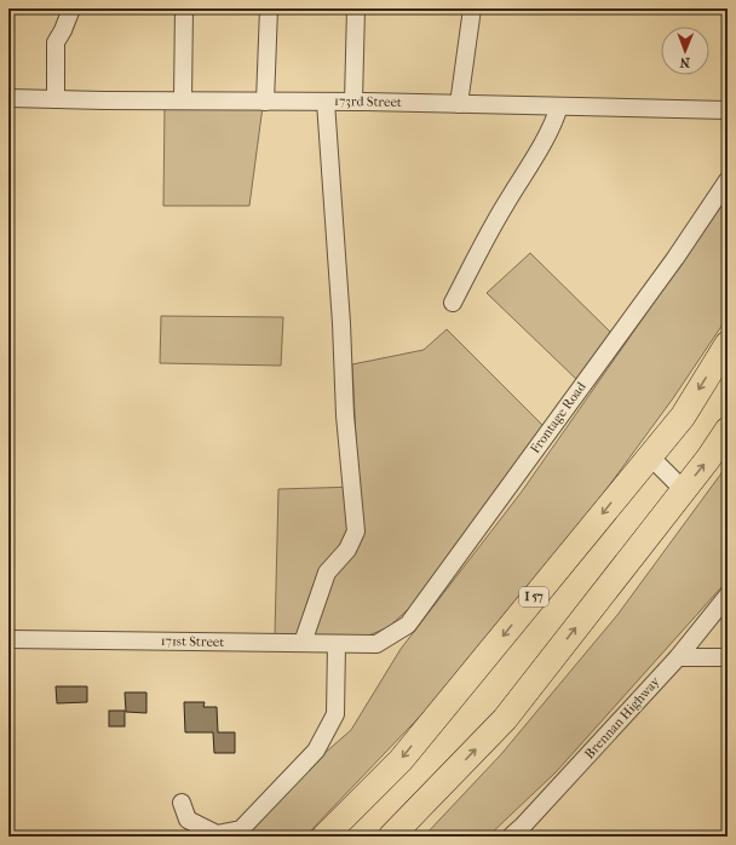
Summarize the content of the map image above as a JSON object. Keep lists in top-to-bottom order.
{
  "streets": {
    "highway": ["I 57"],
    "street": [
      "173rd Street",
      "Frontage Road",
      "171st Street",
      "Brennan Highway"
    ]
  },
  "crossings": [
    ["Frontage Road", "171st Street"]
  ],
  "north": "bottom"
}
